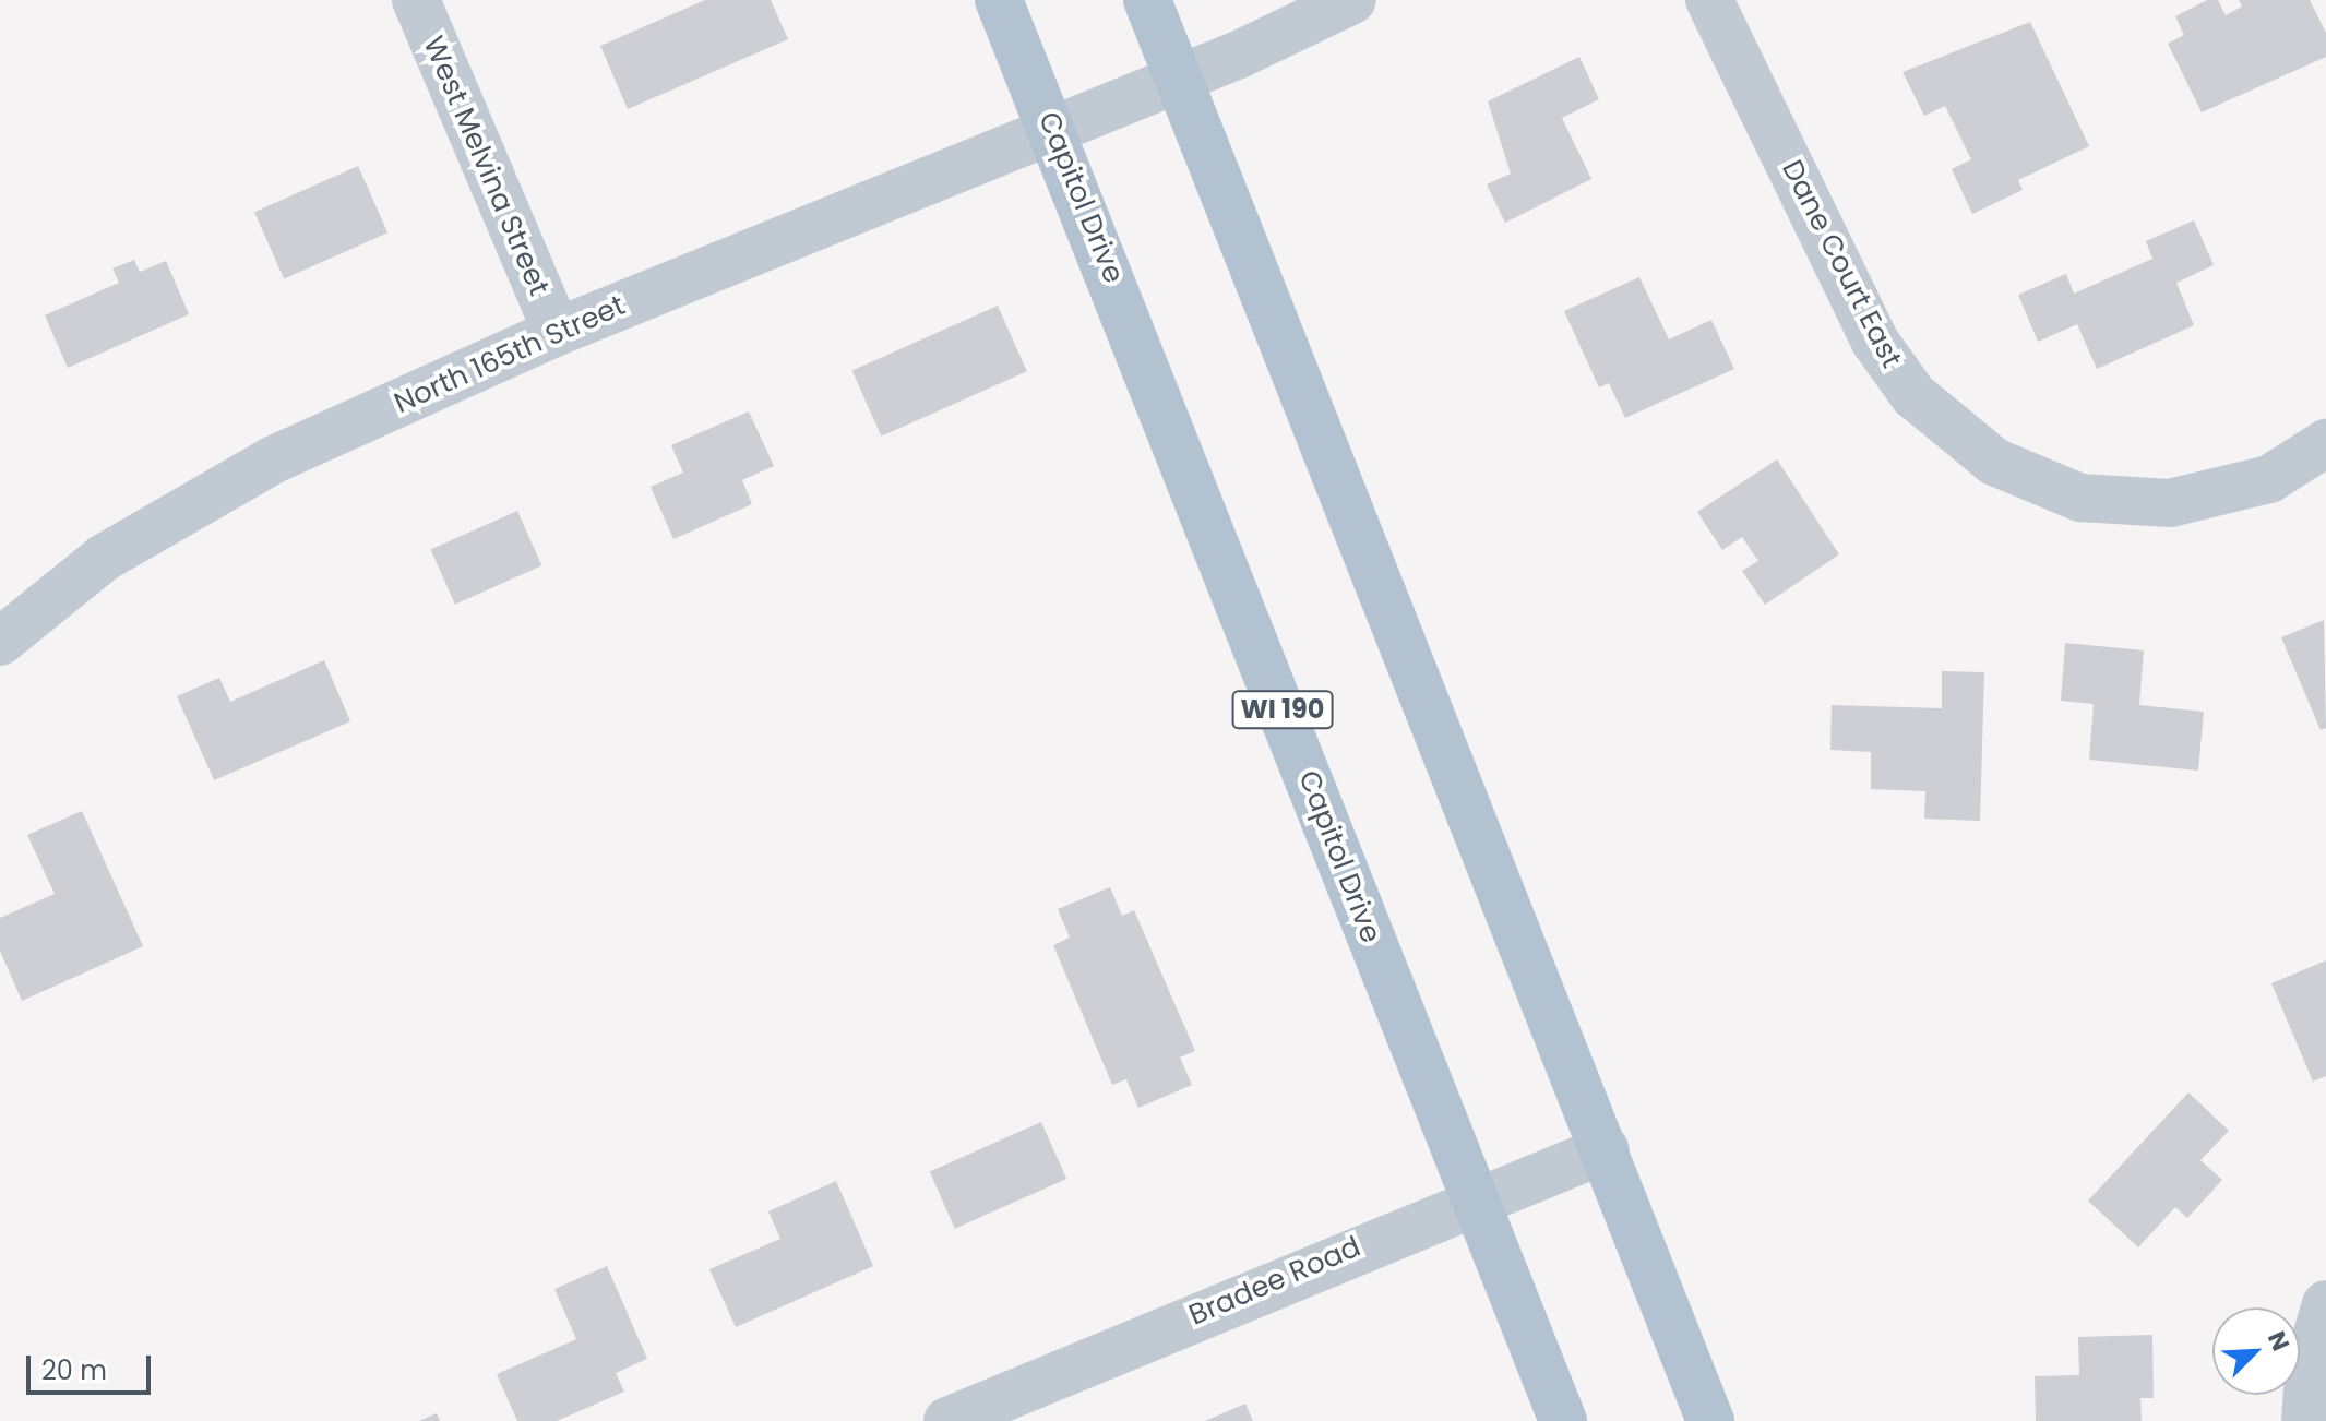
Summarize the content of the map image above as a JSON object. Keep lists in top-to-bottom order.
{
  "streets": {
    "main road": ["Capitol Drive", "WI 190"],
    "street": [
      "West Melvina Street",
      "Dane Court East",
      "North 165th Street",
      "Bradee Road"
    ]
  },
  "crossings": [
    ["West Melvina Street", "North 165th Street"],
    ["Capitol Drive", "North 165th Street"],
    ["Capitol Drive", "Bradee Road"]
  ],
  "scale_bar": "20 m",
  "north": "top right"
}
